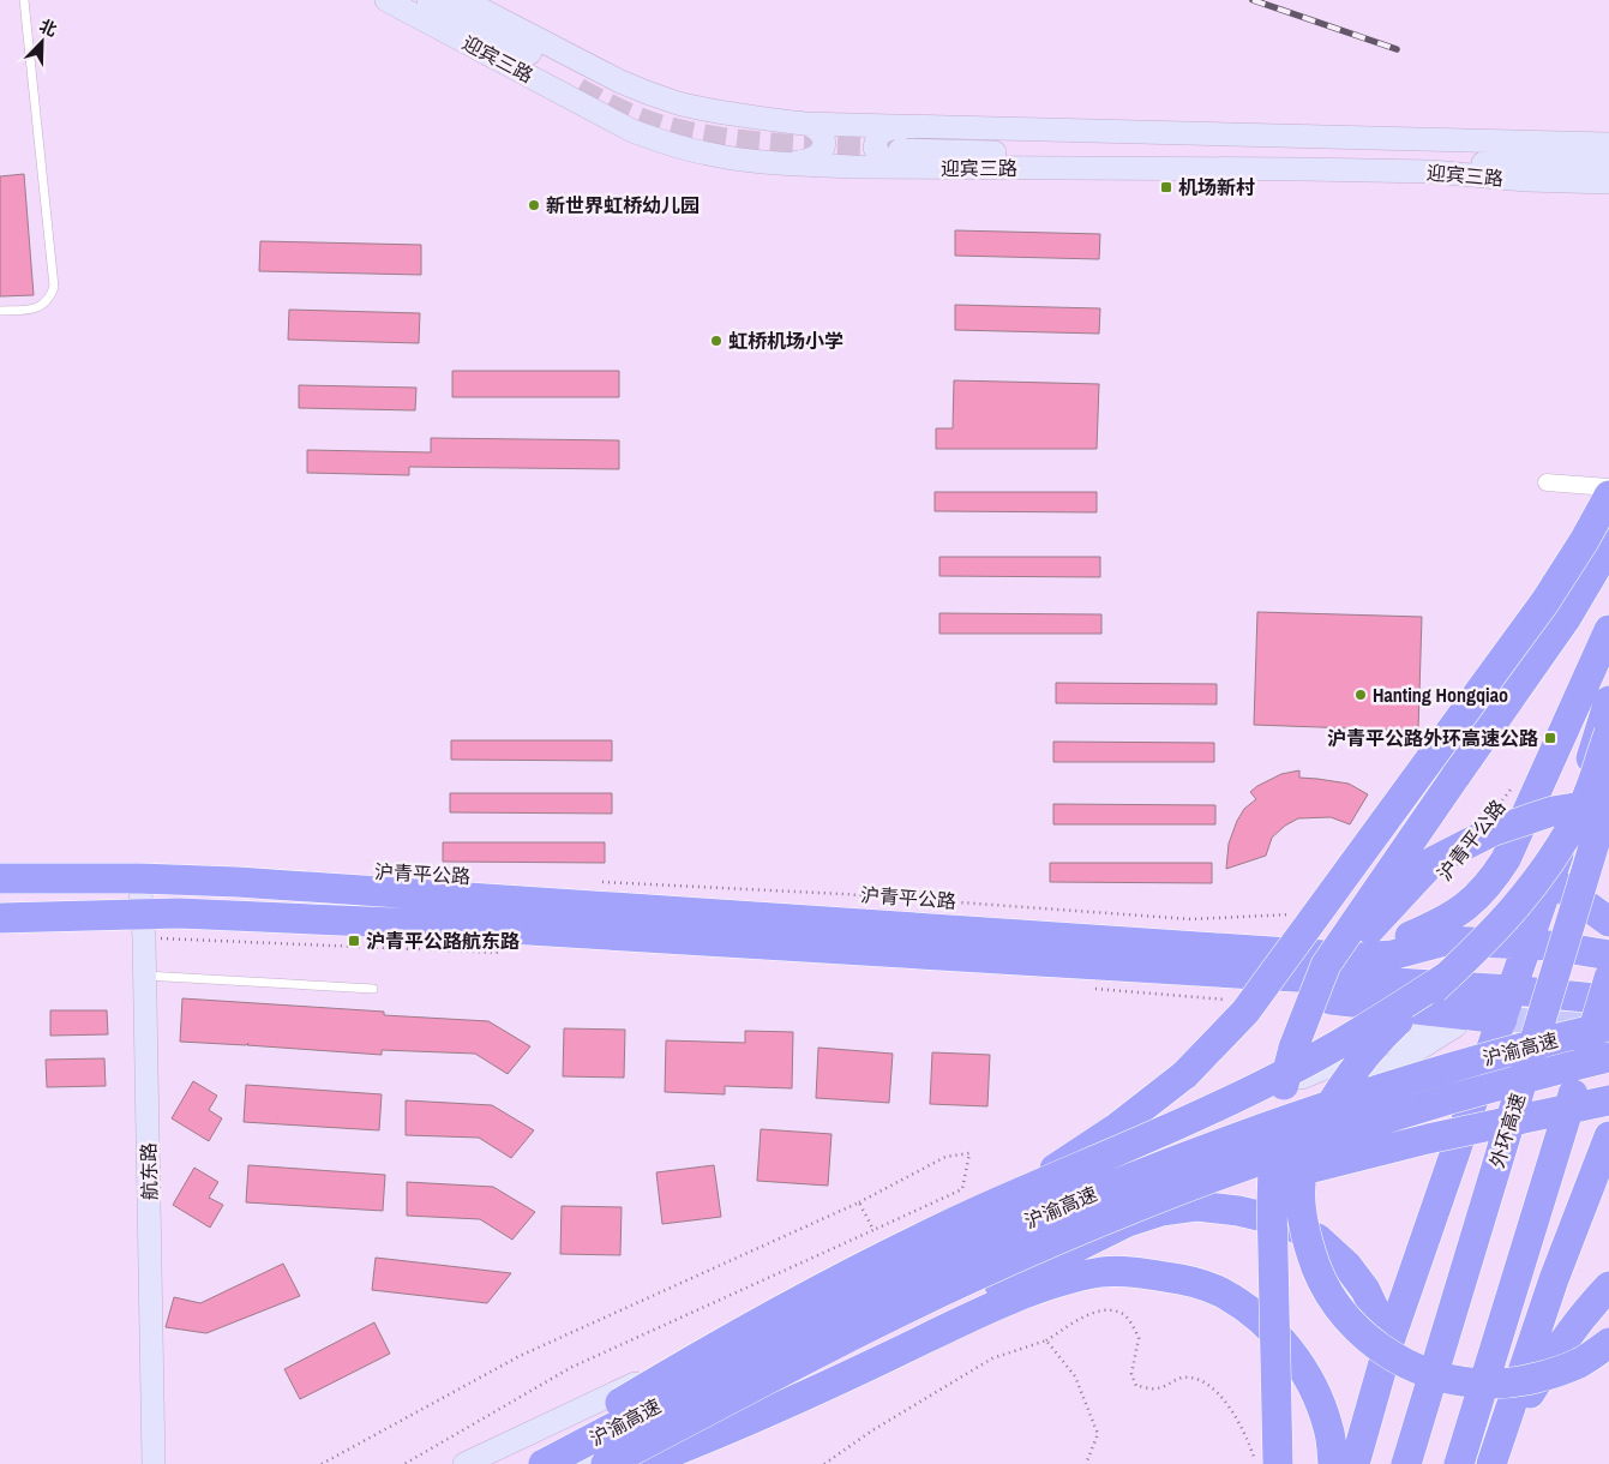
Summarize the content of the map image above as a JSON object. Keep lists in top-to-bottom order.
{
  "streets": {
    "highway": ["沪青平公路", "沪渝高速", "外环高速"],
    "main road": ["迎宾三路", "航东路"]
  },
  "crossings": [
    ["沪青平公路", "航东路"]
  ],
  "places": {
    "transit": ["机场新村", "沪青平公路外环高速公路", "沪青平公路航东路"],
    "other": ["新世界虹桥幼儿园", "虹桥机场小学", "Hanting Hongqiao"]
  },
  "north": "top right"
}
